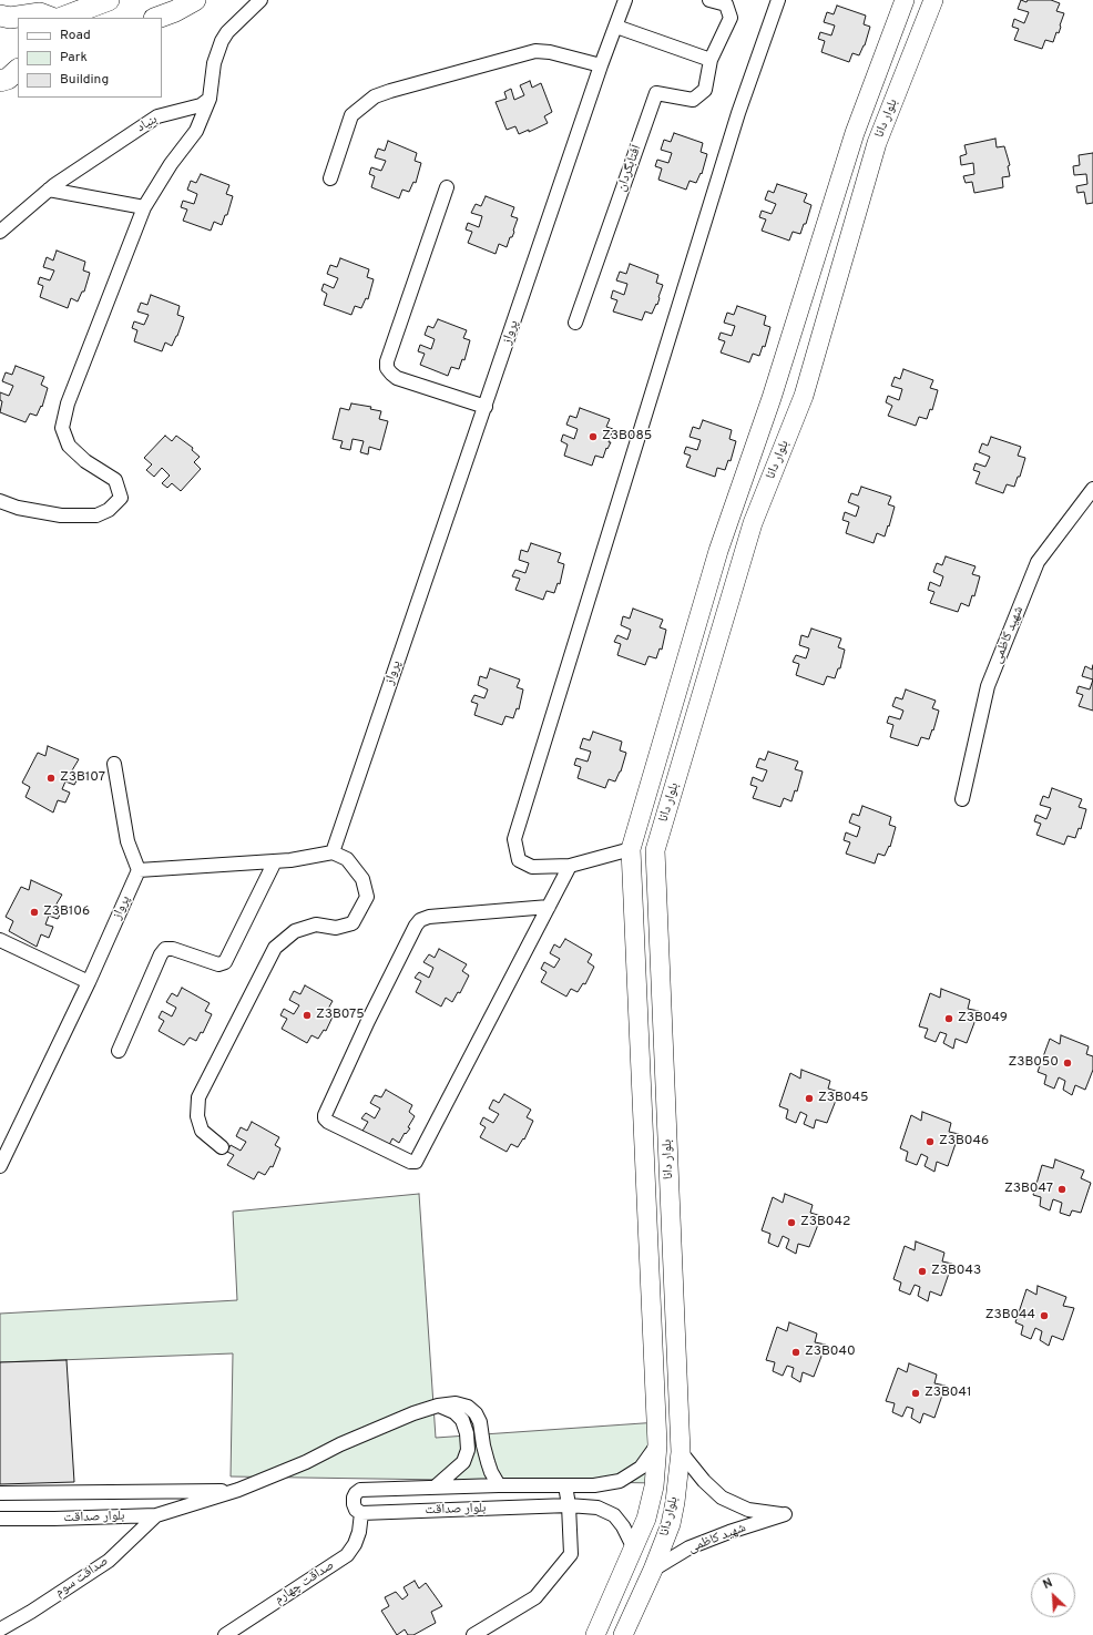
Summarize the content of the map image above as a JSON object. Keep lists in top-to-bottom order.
{
  "streets": {
    "street": [
      "بلوار دانا",
      "بنیاد",
      "آفتابگردان",
      "پرواز",
      "شهید کاظمی",
      "بلوار صداقت",
      "صداقت سوم",
      "صداقت چهارم"
    ]
  },
  "crossings": [
    ["بلوار دانا", "شهید کاظمی"],
    ["بلوار دانا", "بلوار صداقت"],
    ["بلوار صداقت", "صداقت سوم"],
    ["بلوار صداقت", "صداقت چهارم"]
  ],
  "places": [
    "Z3B085",
    "Z3B107",
    "Z3B106",
    "Z3B075",
    "Z3B049",
    "Z3B050",
    "Z3B045",
    "Z3B046",
    "Z3B047",
    "Z3B042",
    "Z3B043",
    "Z3B044",
    "Z3B040",
    "Z3B041"
  ],
  "legend": ["Road", "Park", "Building"],
  "north": "top left"
}
